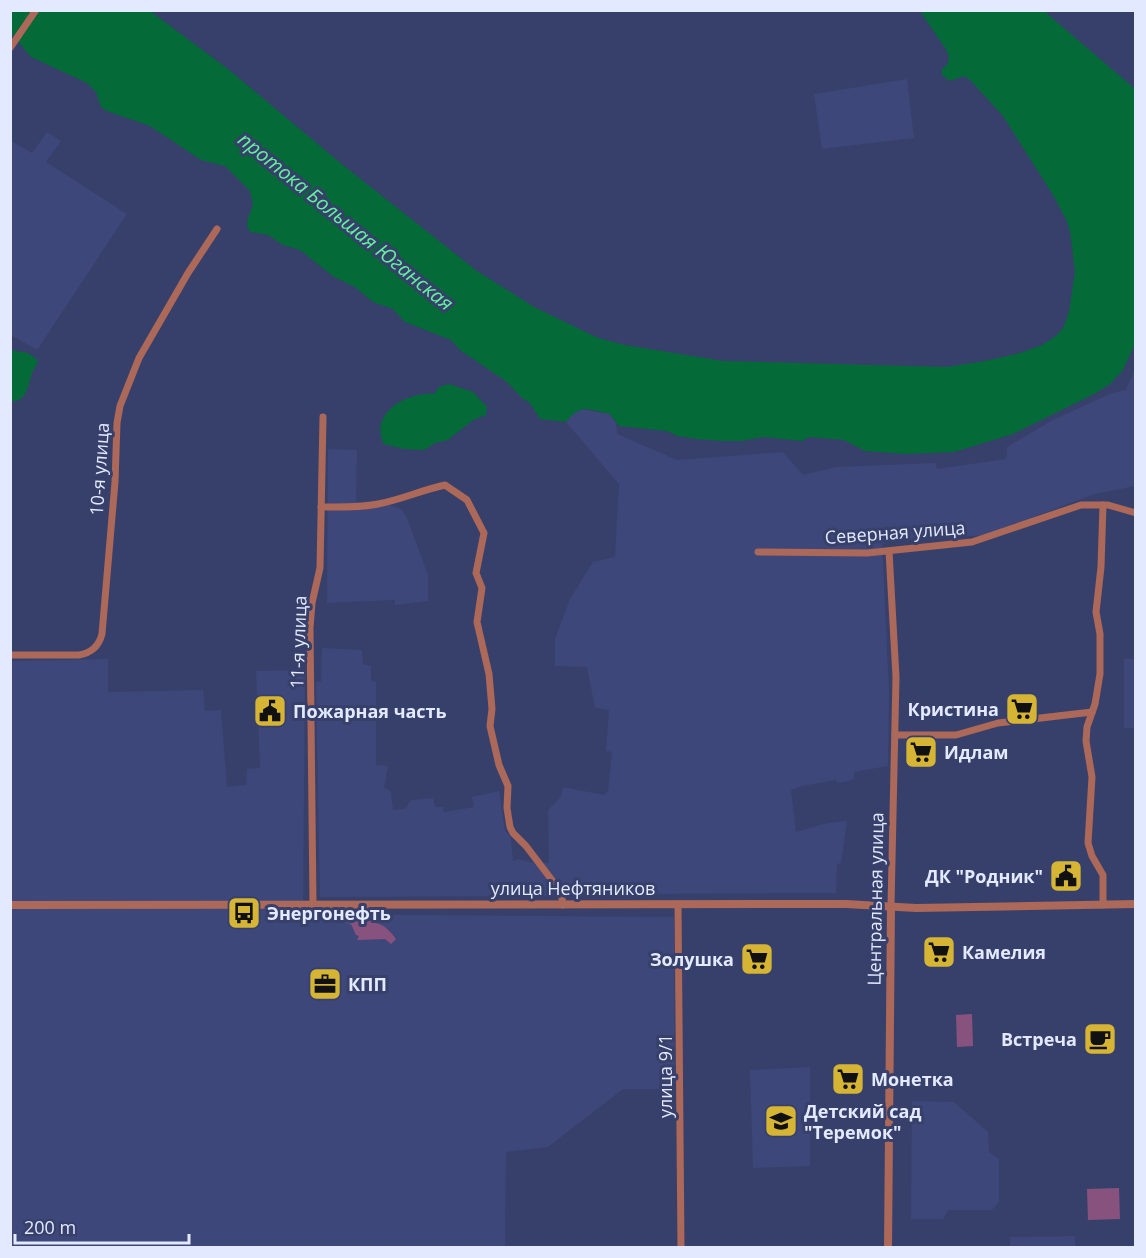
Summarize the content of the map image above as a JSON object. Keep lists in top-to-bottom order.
{
  "streets": {
    "street": [
      "10-я улица",
      "Северная улица",
      "11-я улица",
      "улица Нефтяников",
      "Центральная улица",
      "улица 9/1"
    ]
  },
  "crossings": [
    ["Северная улица", "Центральная улица"],
    ["11-я улица", "улица Нефтяников"],
    ["улица Нефтяников", "Центральная улица"],
    ["улица Нефтяников", "улица 9/1"]
  ],
  "water": ["протока Большая Юганская"],
  "places": {
    "supermarket": [
      "Кристина",
      "Идлам",
      "Камелия",
      "Золушка",
      "Монетка"
    ],
    "public building": ["Пожарная часть", "ДК \"Родник\""],
    "bus stop": ["Энергонефть"],
    "office": ["КПП"],
    "cafe": ["Встреча"],
    "school or university": ["Детский сад \"Теремок\""]
  },
  "scale_bar": "200 m"
}
